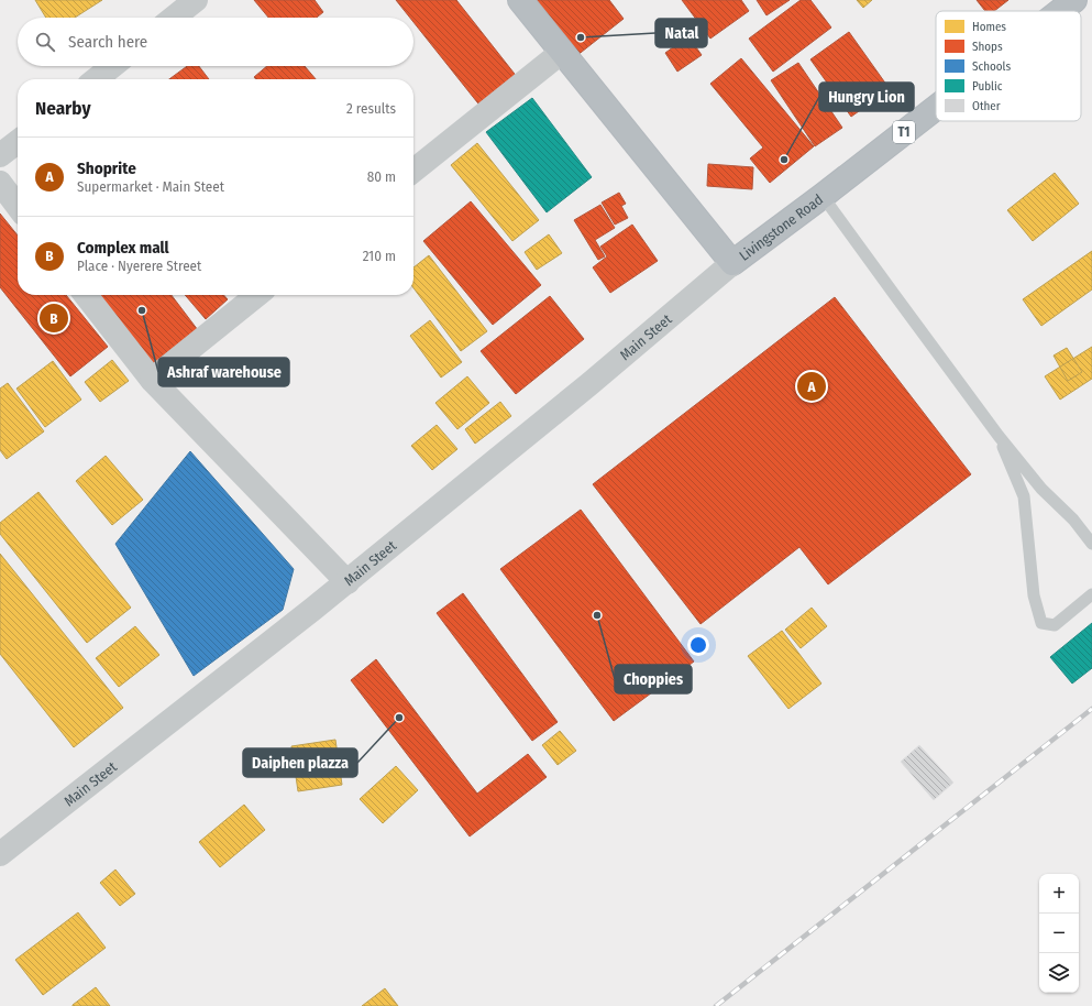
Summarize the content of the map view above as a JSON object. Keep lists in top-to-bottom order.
{
  "streets": {
    "highway": ["T1", "Livingstone Road"],
    "street": ["Main Steet"]
  },
  "crossings": [
    ["Livingstone Road", "Main Steet"]
  ],
  "places": [
    "Natal",
    "Hungry Lion",
    "Ashraf warehouse",
    "Choppies",
    "Daiphen plazza"
  ],
  "legend": [
    "Homes",
    "Shops",
    "Schools",
    "Public",
    "Other"
  ],
  "page": {
    "search": "Search here",
    "heading": ["Nearby", "2 results"],
    "list": [
      {
        "mark": "A",
        "name": "Shoprite",
        "note": "Supermarket · Main Steet",
        "value": "80 m"
      },
      {
        "mark": "B",
        "name": "Complex mall",
        "note": "Place · Nyerere Street",
        "value": "210 m"
      }
    ],
    "pins": ["B", "A"],
    "map_buttons": ["+", "−"]
  }
}
